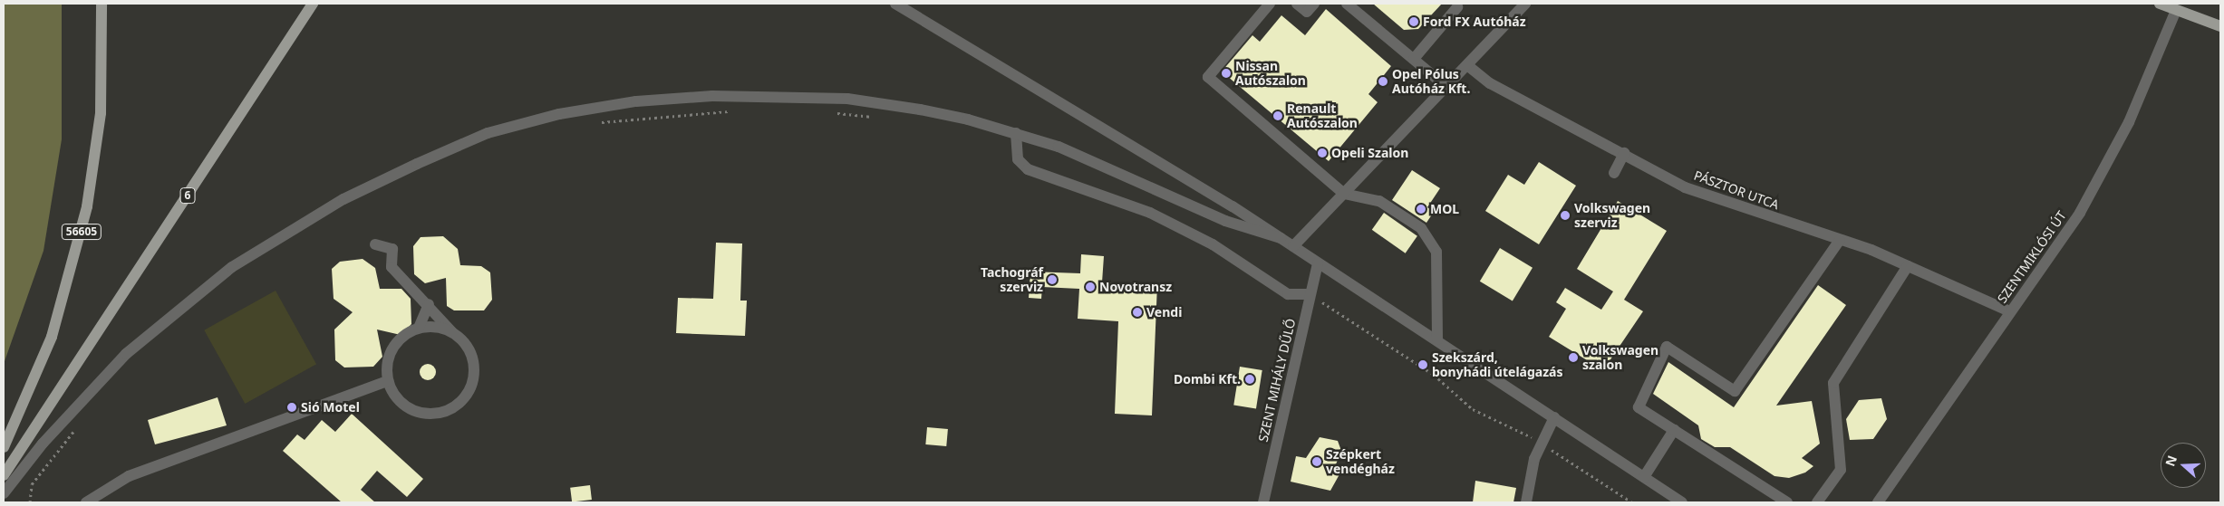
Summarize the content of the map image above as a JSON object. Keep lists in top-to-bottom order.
{
  "streets": {
    "main road": ["6", "56605"],
    "street": ["PÁSZTOR UTCA", "SZENTMIKLÓSI ÚT", "SZENT MIHÁLY DŰLŐ"]
  },
  "crossings": [
    ["PÁSZTOR UTCA", "SZENTMIKLÓSI ÚT"]
  ],
  "places": [
    "Ford FX Autóház",
    "Nissan Autószalon",
    "Opel Pólus Autóház Kft.",
    "Renault Autószalon",
    "Opeli Szalon",
    "MOL",
    "Volkswagen szerviz",
    "Tachográf szerviz",
    "Novotransz",
    "Vendi",
    "Volkswagen szalon",
    "Szekszárd, bonyhádi útelágazás",
    "Dombi Kft.",
    "Sió Motel",
    "Szépkert vendégház"
  ],
  "north": "left"
}
